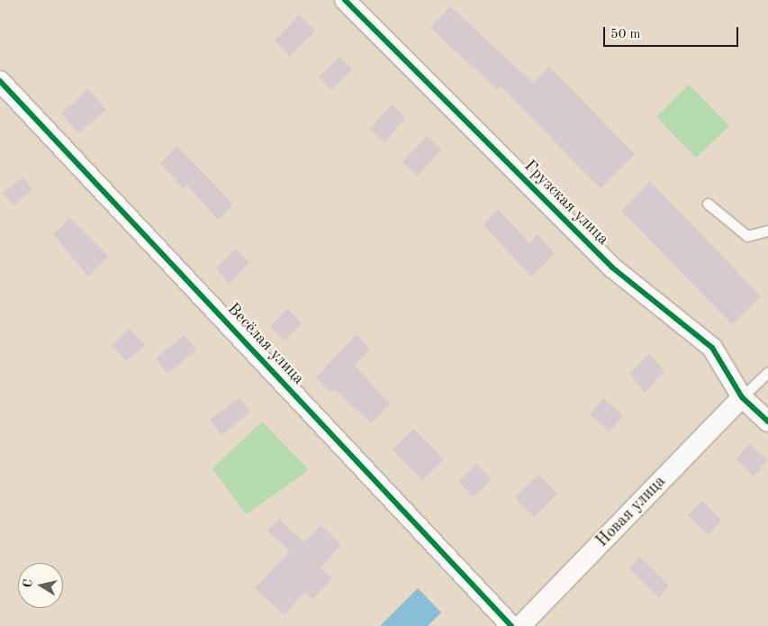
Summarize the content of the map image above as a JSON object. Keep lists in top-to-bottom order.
{
  "streets": {
    "street": ["Грузская улица", "Весёлая улица", "Новая улица"]
  },
  "crossings": [
    ["Грузская улица", "Новая улица"]
  ],
  "scale_bar": "50 m",
  "north": "left"
}
